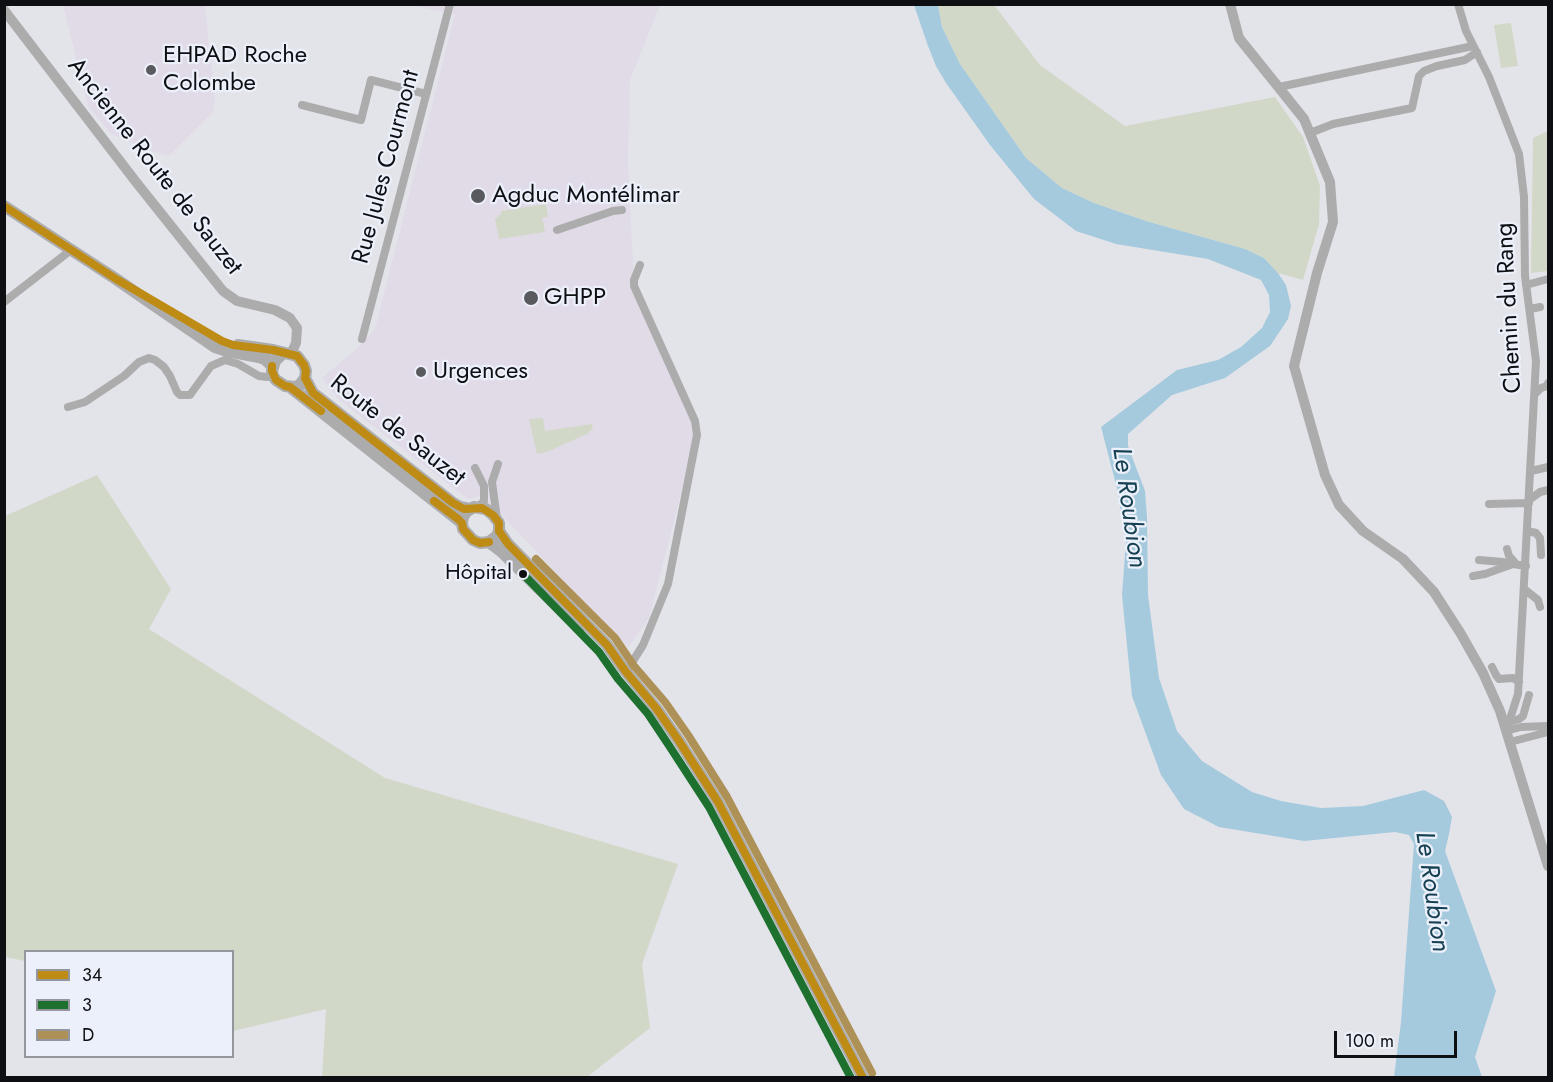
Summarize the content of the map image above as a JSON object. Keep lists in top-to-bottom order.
{
  "streets": {
    "main road": ["Route de Sauzet"],
    "street": ["Ancienne Route de Sauzet", "Rue Jules Courmont", "Chemin du Rang"]
  },
  "crossings": [
    ["Ancienne Route de Sauzet", "Route de Sauzet"]
  ],
  "water": ["Le Roubion"],
  "places": [
    "EHPAD Roche Colombe",
    "Agduc Montélimar",
    "GHPP",
    "Urgences",
    "Hôpital"
  ],
  "lines": ["transit line 34", "transit line D", "transit line 3"],
  "legend": ["34", "3", "D"],
  "scale_bar": "100 m"
}
